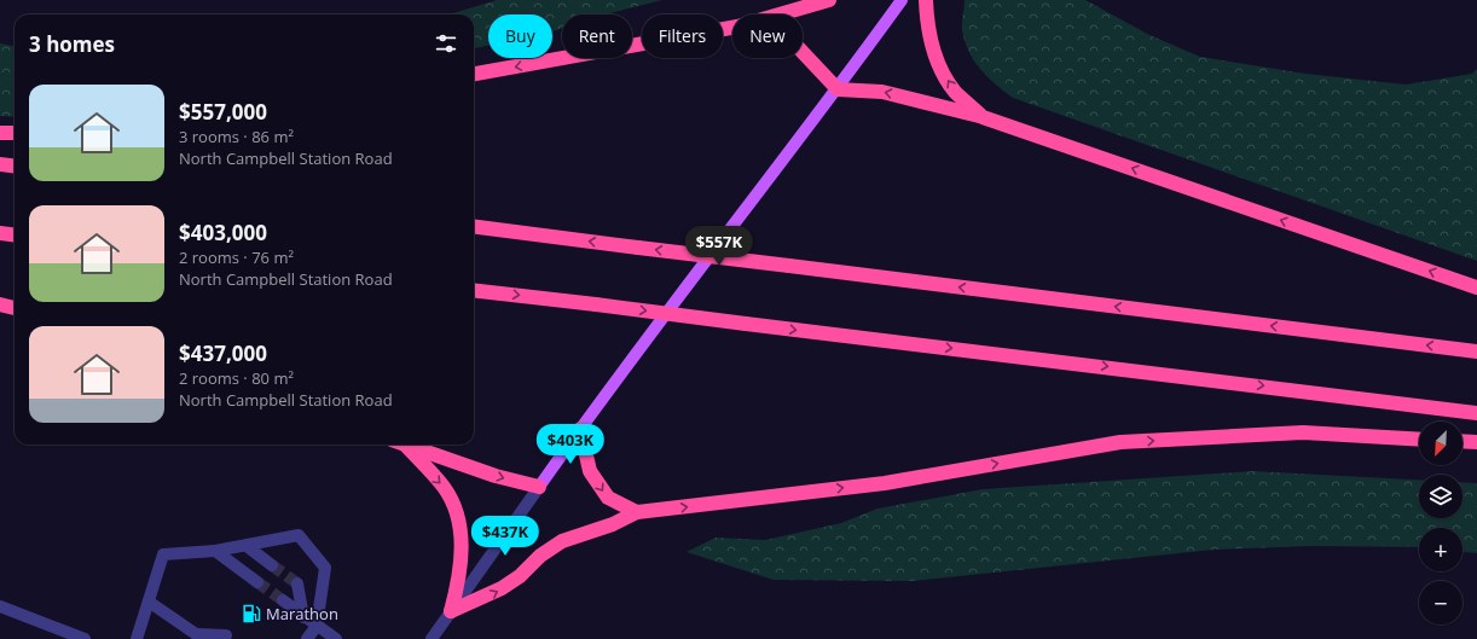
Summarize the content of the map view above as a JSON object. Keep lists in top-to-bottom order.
{
  "places": {
    "fuel station": ["Marathon"]
  },
  "north": "bottom left",
  "page": {
    "chip": [
      "Buy",
      "Rent",
      "Filters",
      "New"
    ],
    "heading": "3 homes",
    "list": [
      {
        "name": "$557,000",
        "note": "3 rooms · 86 m² · North Campbell Station Road"
      },
      {
        "name": "$403,000",
        "note": "2 rooms · 76 m² · North Campbell Station Road"
      },
      {
        "name": "$437,000",
        "note": "2 rooms · 80 m² · North Campbell Station Road"
      }
    ],
    "price": ["$557K", "$403K", "$437K"],
    "map_buttons": ["+", "−"]
  }
}
